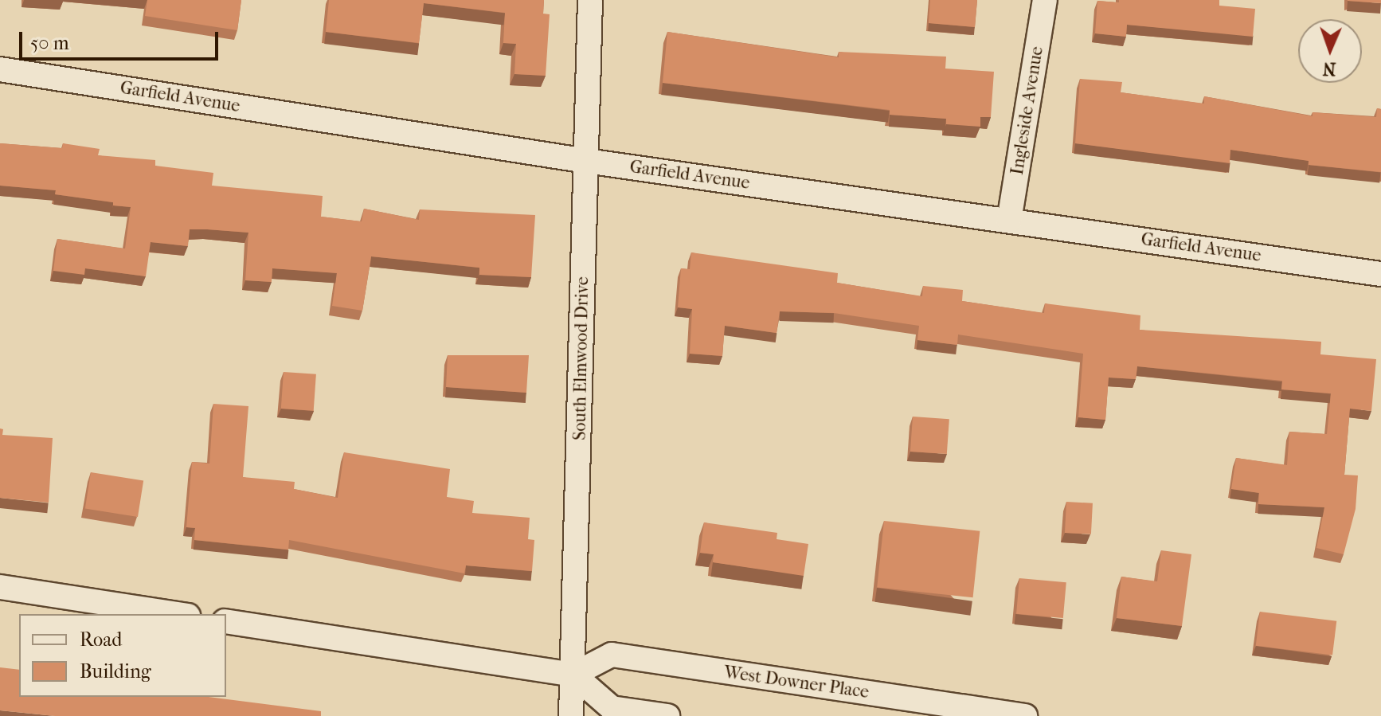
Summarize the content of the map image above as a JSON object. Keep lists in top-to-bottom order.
{
  "streets": {
    "street": [
      "Garfield Avenue",
      "Ingleside Avenue",
      "South Elmwood Drive",
      "West Downer Place"
    ]
  },
  "crossings": [
    ["Garfield Avenue", "Ingleside Avenue"],
    ["Garfield Avenue", "South Elmwood Drive"],
    ["South Elmwood Drive", "West Downer Place"]
  ],
  "legend": ["Road", "Building"],
  "scale_bar": "50 m",
  "north": "bottom"
}
